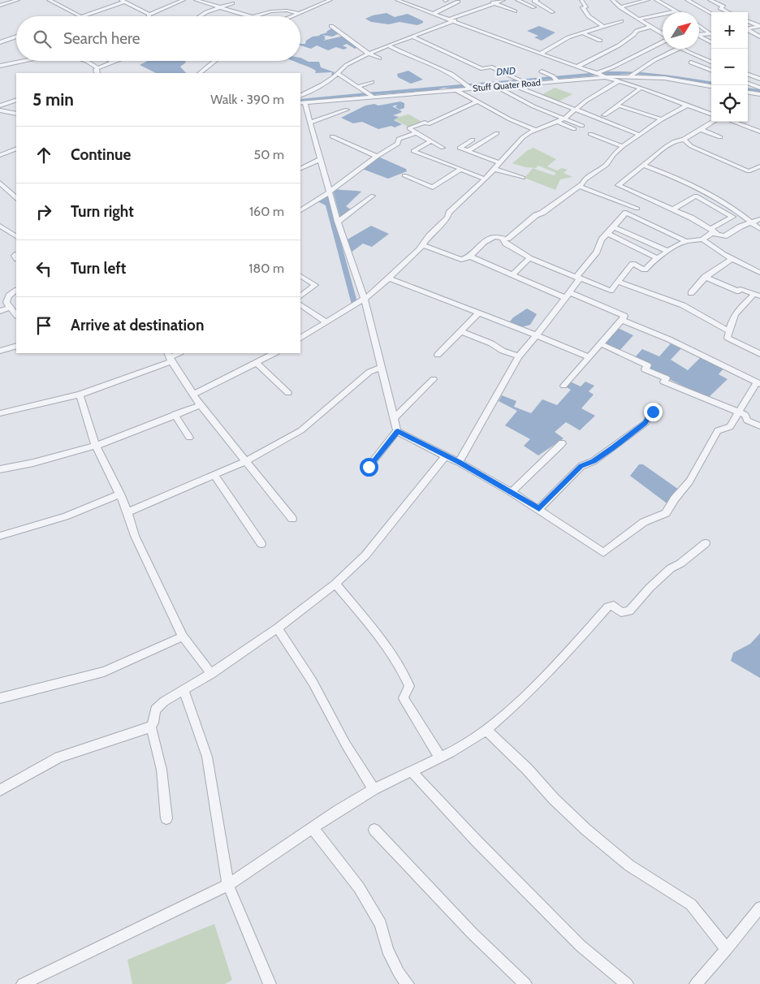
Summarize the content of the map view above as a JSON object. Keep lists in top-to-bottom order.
{
  "streets": {
    "street": ["Stuff Quater Road"]
  },
  "water": ["DND"],
  "north": "top right",
  "page": {
    "map_buttons": ["+", "−"],
    "search": "Search here",
    "heading": ["5 min", "Walk · 390 m"],
    "list": [
      ["Continue", "50 m"],
      ["Turn right", "160 m"],
      ["Turn left", "180 m"],
      "Arrive at destination"
    ]
  }
}
